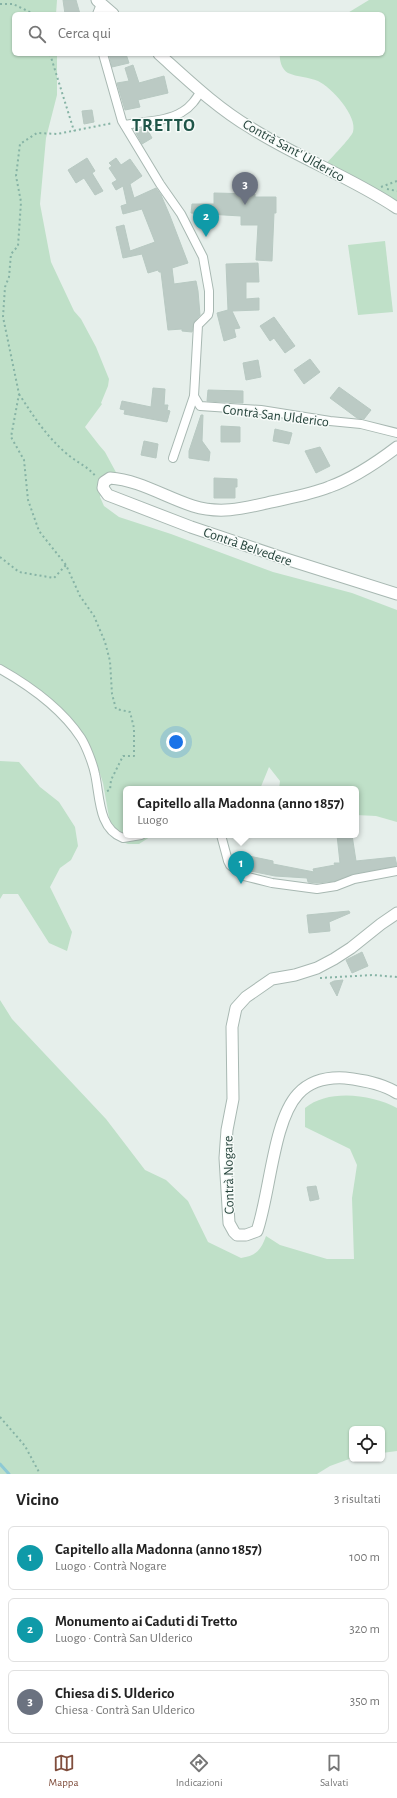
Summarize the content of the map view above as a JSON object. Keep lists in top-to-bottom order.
{
  "streets": {
    "street": [
      "Contrà Sant' Ulderico",
      "Contrà San Ulderico",
      "Contrà Belvedere",
      "Contrà Nogare"
    ]
  },
  "districts": ["TRETTO"],
  "page": {
    "search": "Cerca qui",
    "pins": ["3", "2", "1"],
    "popup": ["Capitello alla Madonna (anno 1857)", "Luogo"],
    "heading": ["Vicino", "3 risultati"],
    "list": [
      {
        "mark": "1",
        "name": "Capitello alla Madonna (anno 1857)",
        "note": "Luogo · Contrà Nogare",
        "value": "100 m"
      },
      {
        "mark": "2",
        "name": "Monumento ai Caduti di Tretto",
        "note": "Luogo · Contrà San Ulderico",
        "value": "320 m"
      },
      {
        "mark": "3",
        "name": "Chiesa di S. Ulderico",
        "note": "Chiesa · Contrà San Ulderico",
        "value": "350 m"
      }
    ],
    "nav": ["Mappa", "Indicazioni", "Salvati"]
  }
}
